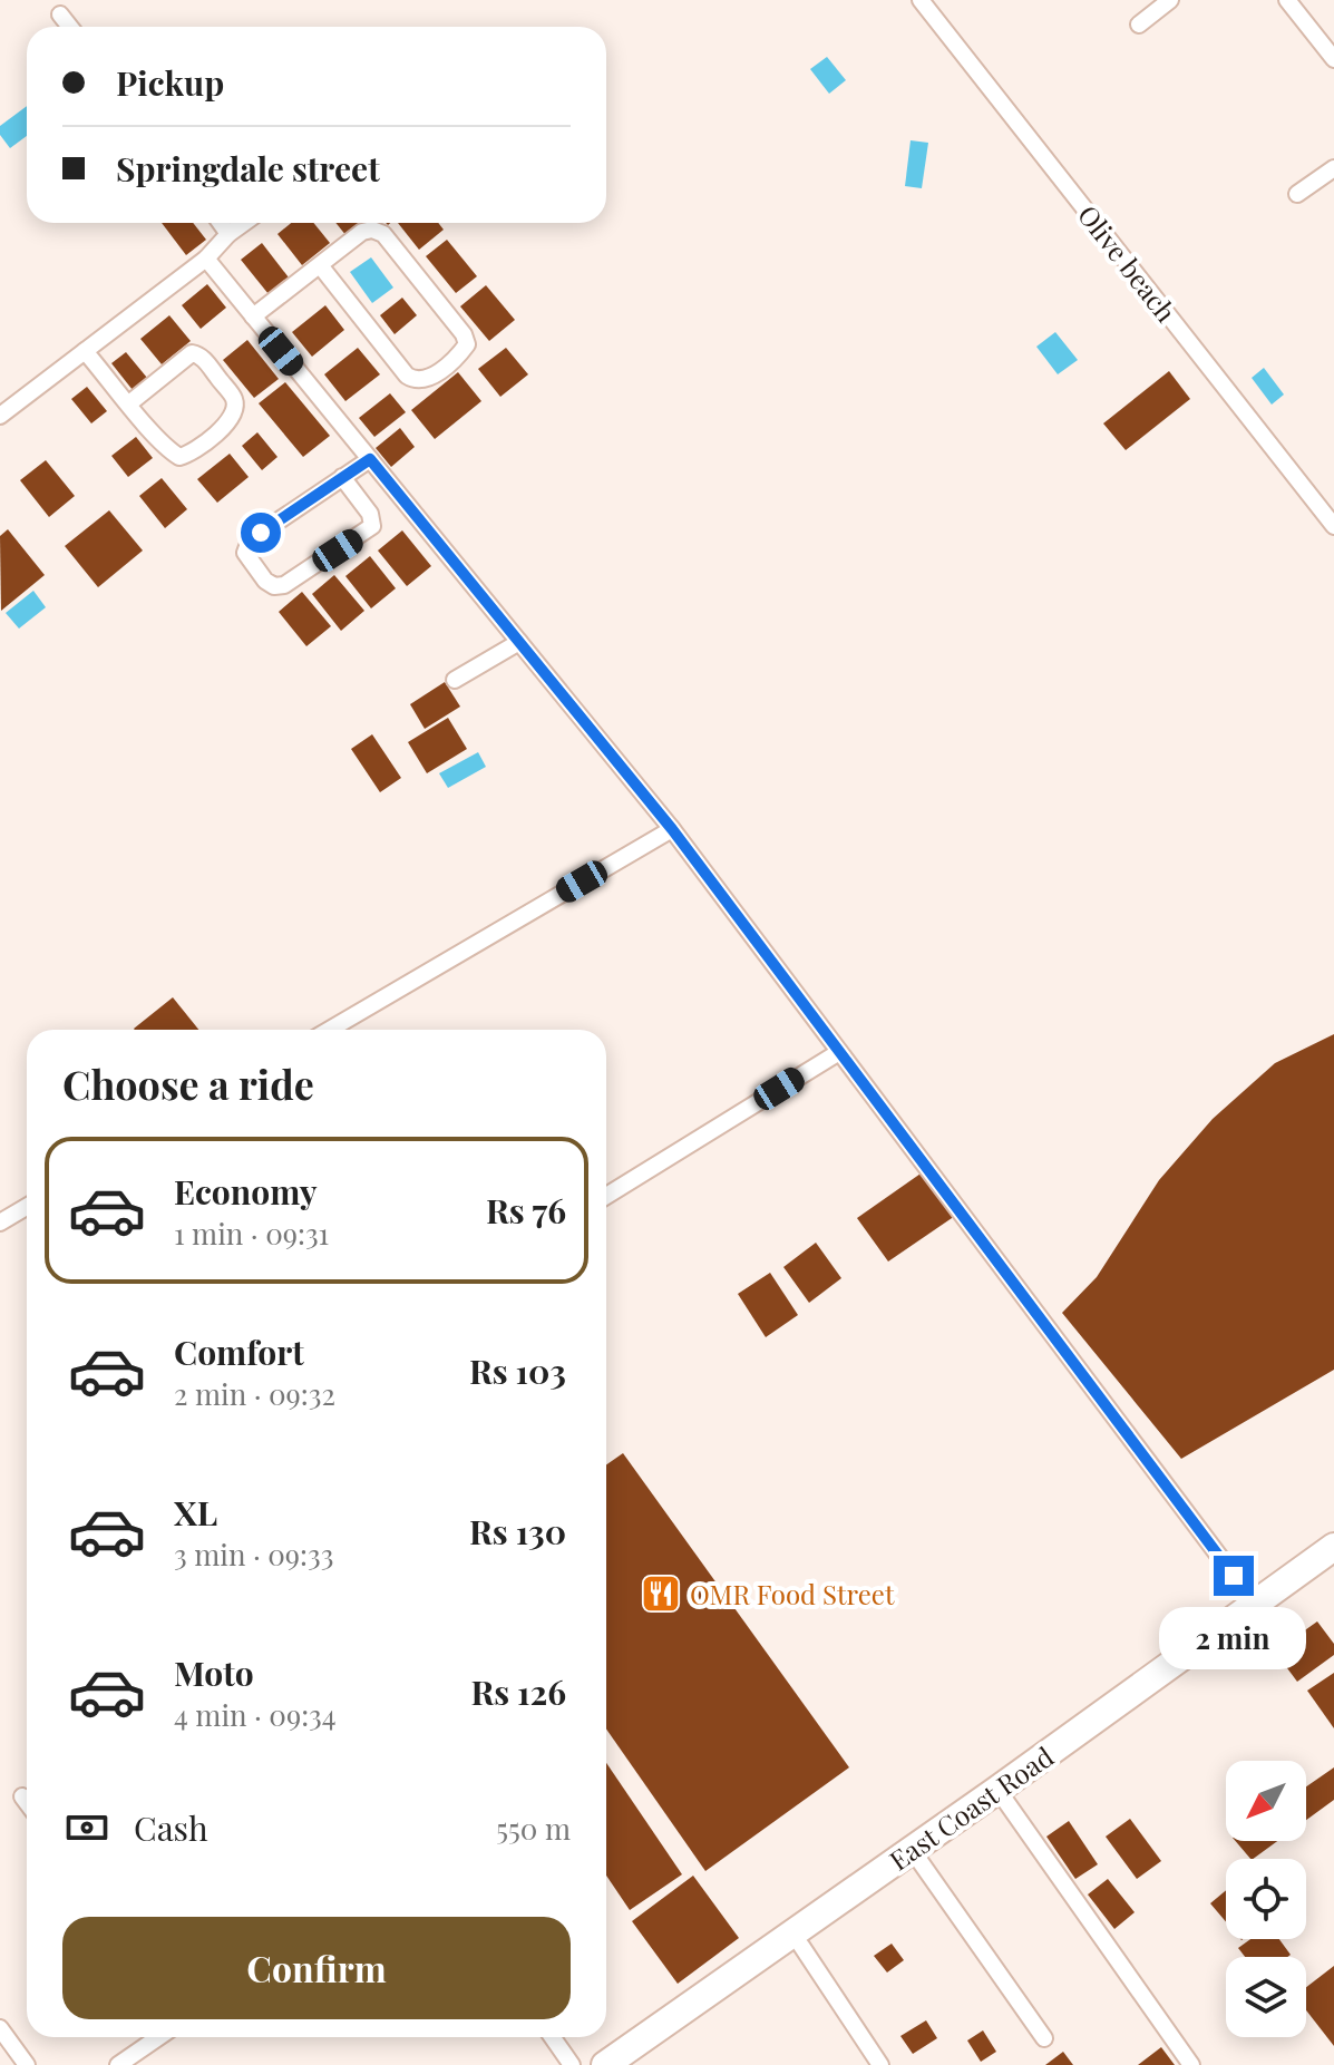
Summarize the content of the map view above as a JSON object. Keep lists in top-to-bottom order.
{
  "streets": {
    "main road": ["East Coast Road"],
    "street": ["Olive beach"]
  },
  "places": {
    "restaurant": ["OMR Food Street"]
  },
  "north": "bottom left",
  "page": {
    "banner": ["Pickup", "Springdale street"],
    "heading": "Choose a ride",
    "list": [
      {
        "name": "Economy",
        "note": "1 min · 09:31",
        "value": "Rs 76"
      },
      {
        "name": "Comfort",
        "note": "2 min · 09:32",
        "value": "Rs 103"
      },
      {
        "name": "XL",
        "note": "3 min · 09:33",
        "value": "Rs 130"
      },
      {
        "name": "Moto",
        "note": "4 min · 09:34",
        "value": "Rs 126"
      }
    ],
    "bubble": "2 min",
    "pay": ["Cash", "550 m"],
    "buttons": "Confirm"
  }
}
